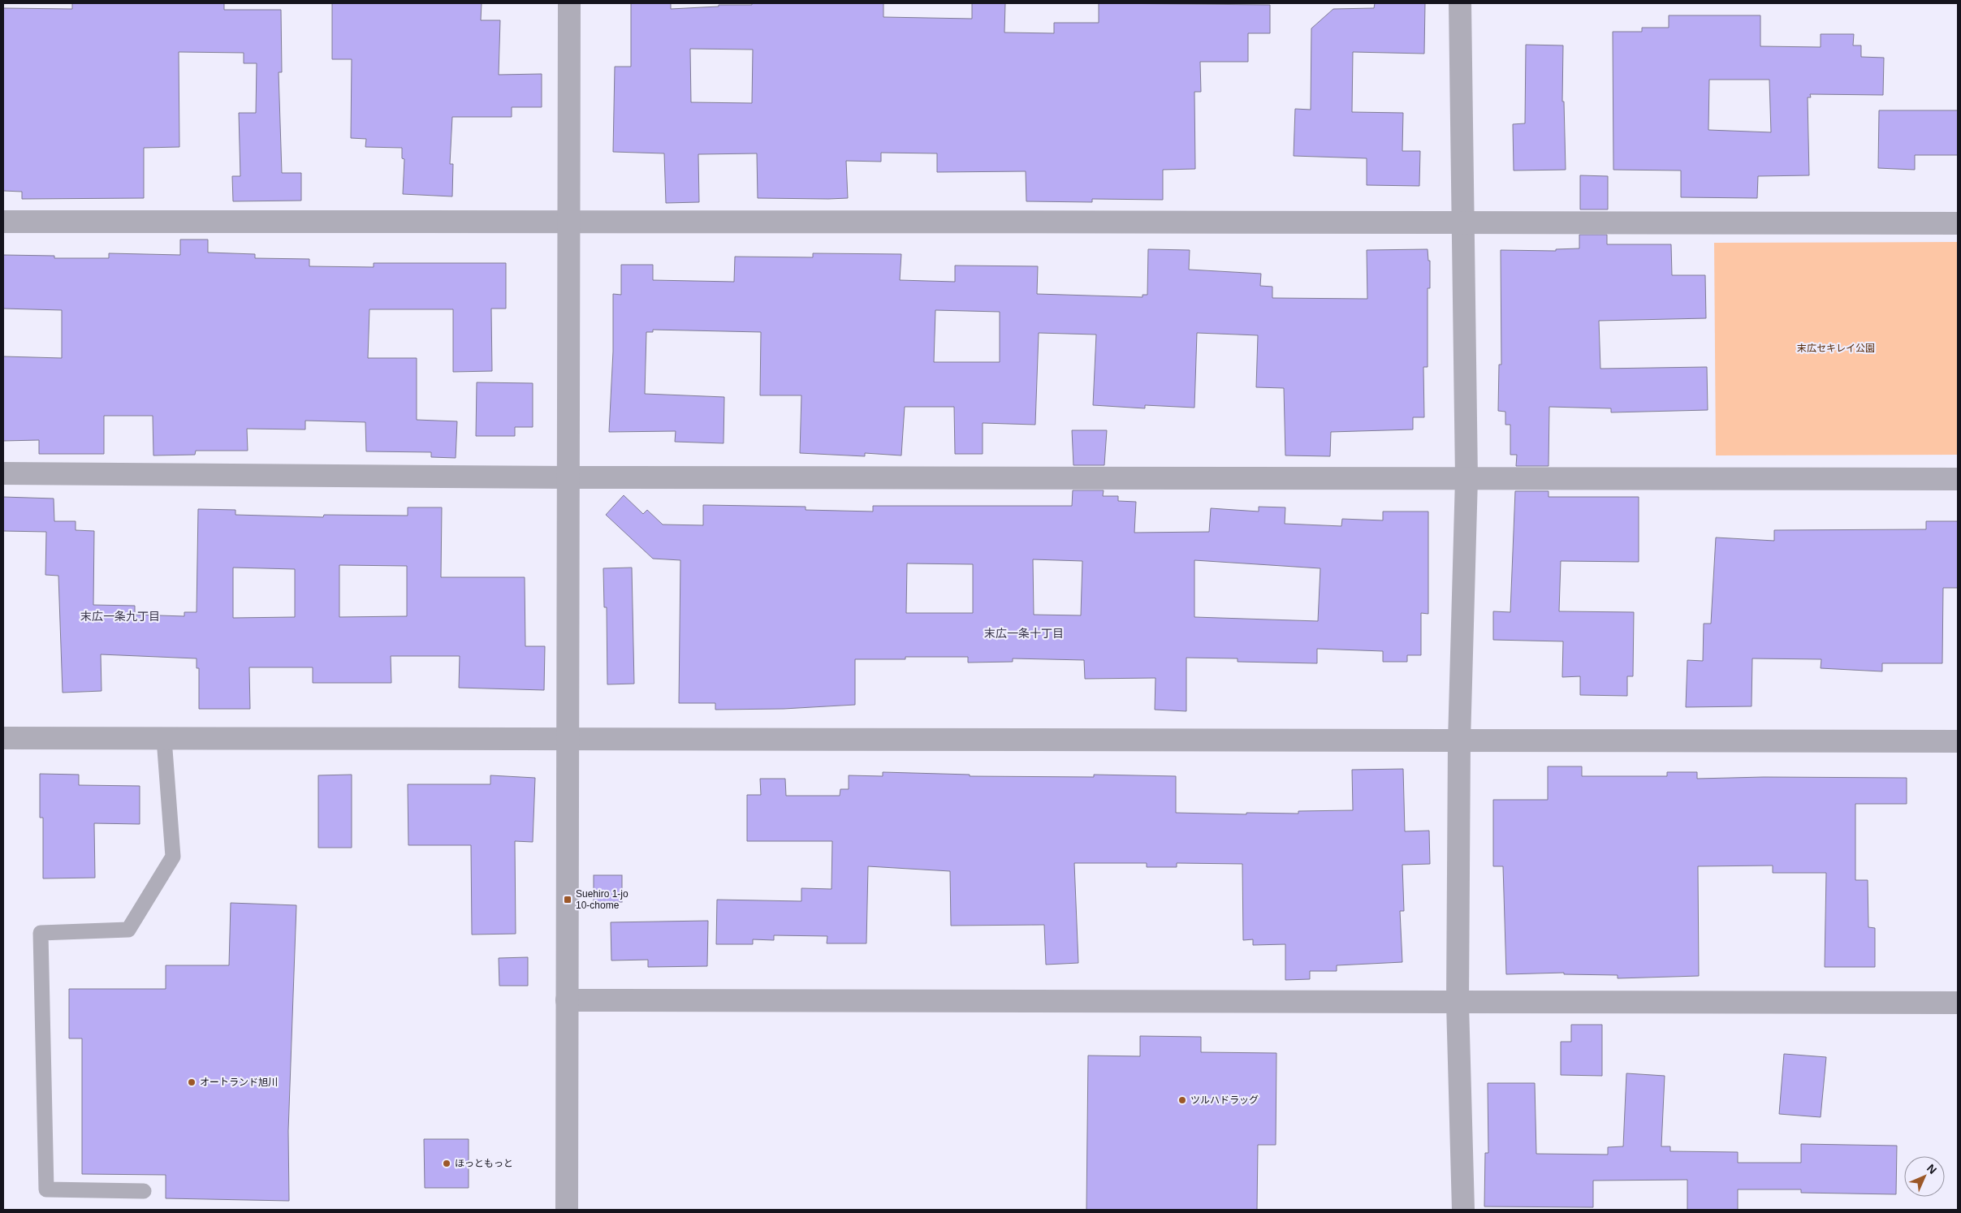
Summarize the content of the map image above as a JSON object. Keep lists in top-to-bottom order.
{
  "districts": ["末広一条九丁目", "末広一条十丁目"],
  "parks": ["末広セキレイ公園"],
  "places": {
    "transit": ["Suehiro 1-jo 10-chome"],
    "other": ["オートランド旭川", "ツルハドラッグ", "ほっともっと"]
  },
  "north": "top right"
}
